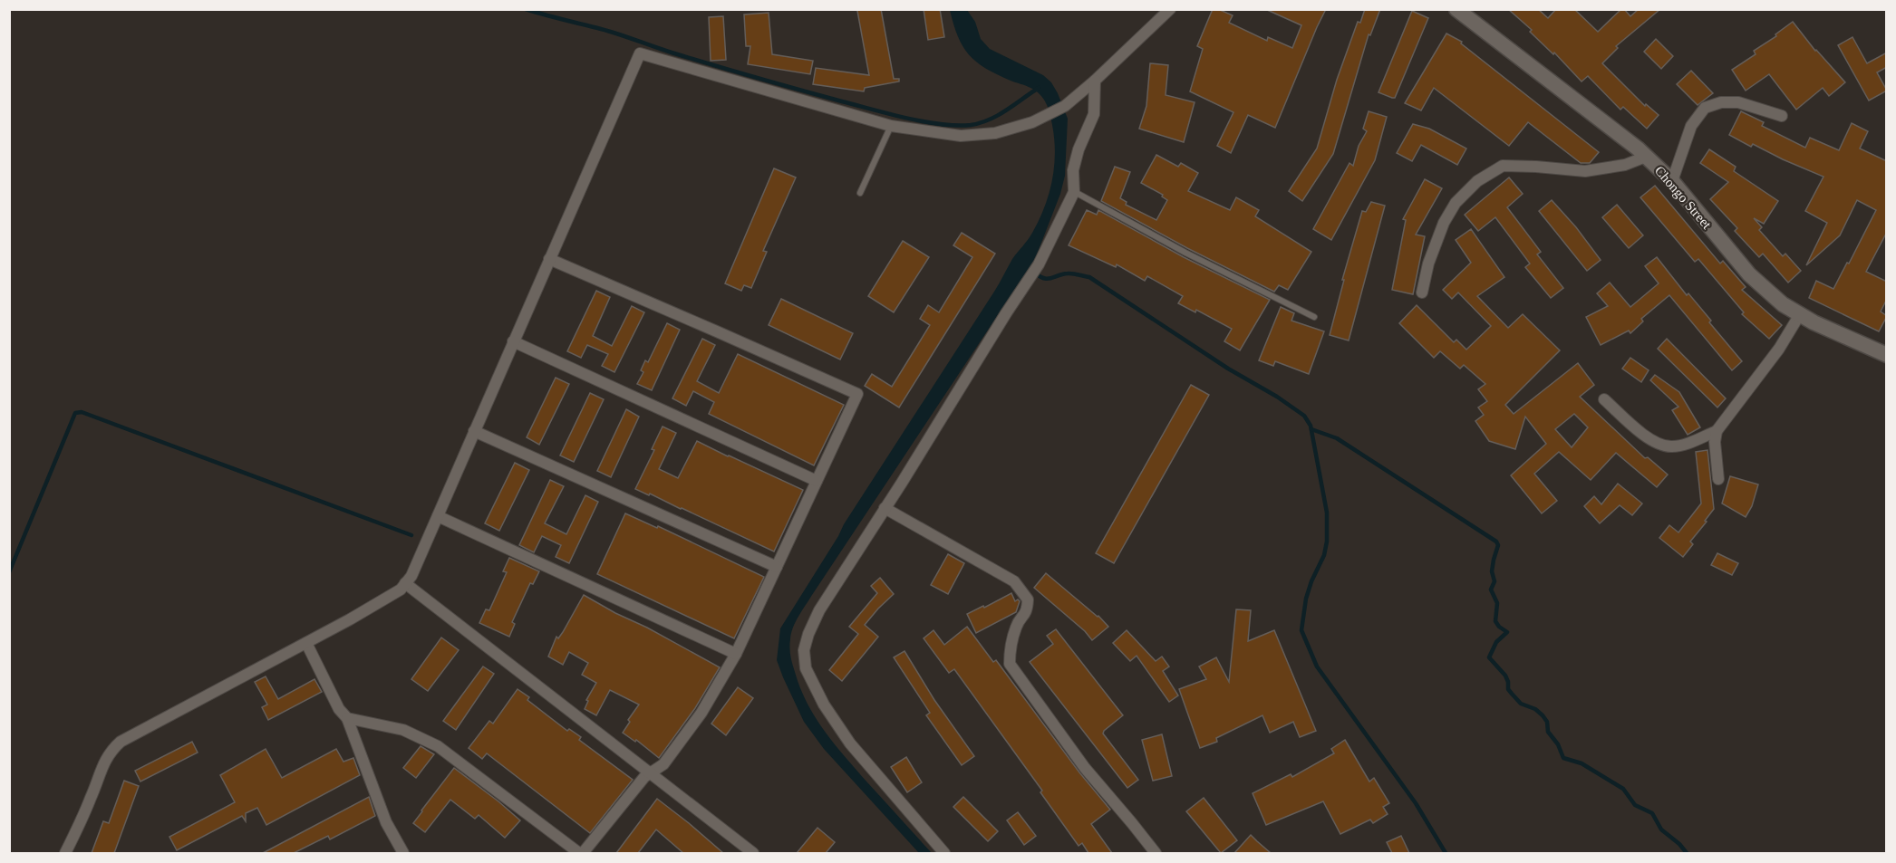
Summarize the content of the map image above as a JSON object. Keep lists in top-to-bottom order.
{
  "streets": {
    "street": ["Chongo Street"]
  }
}
